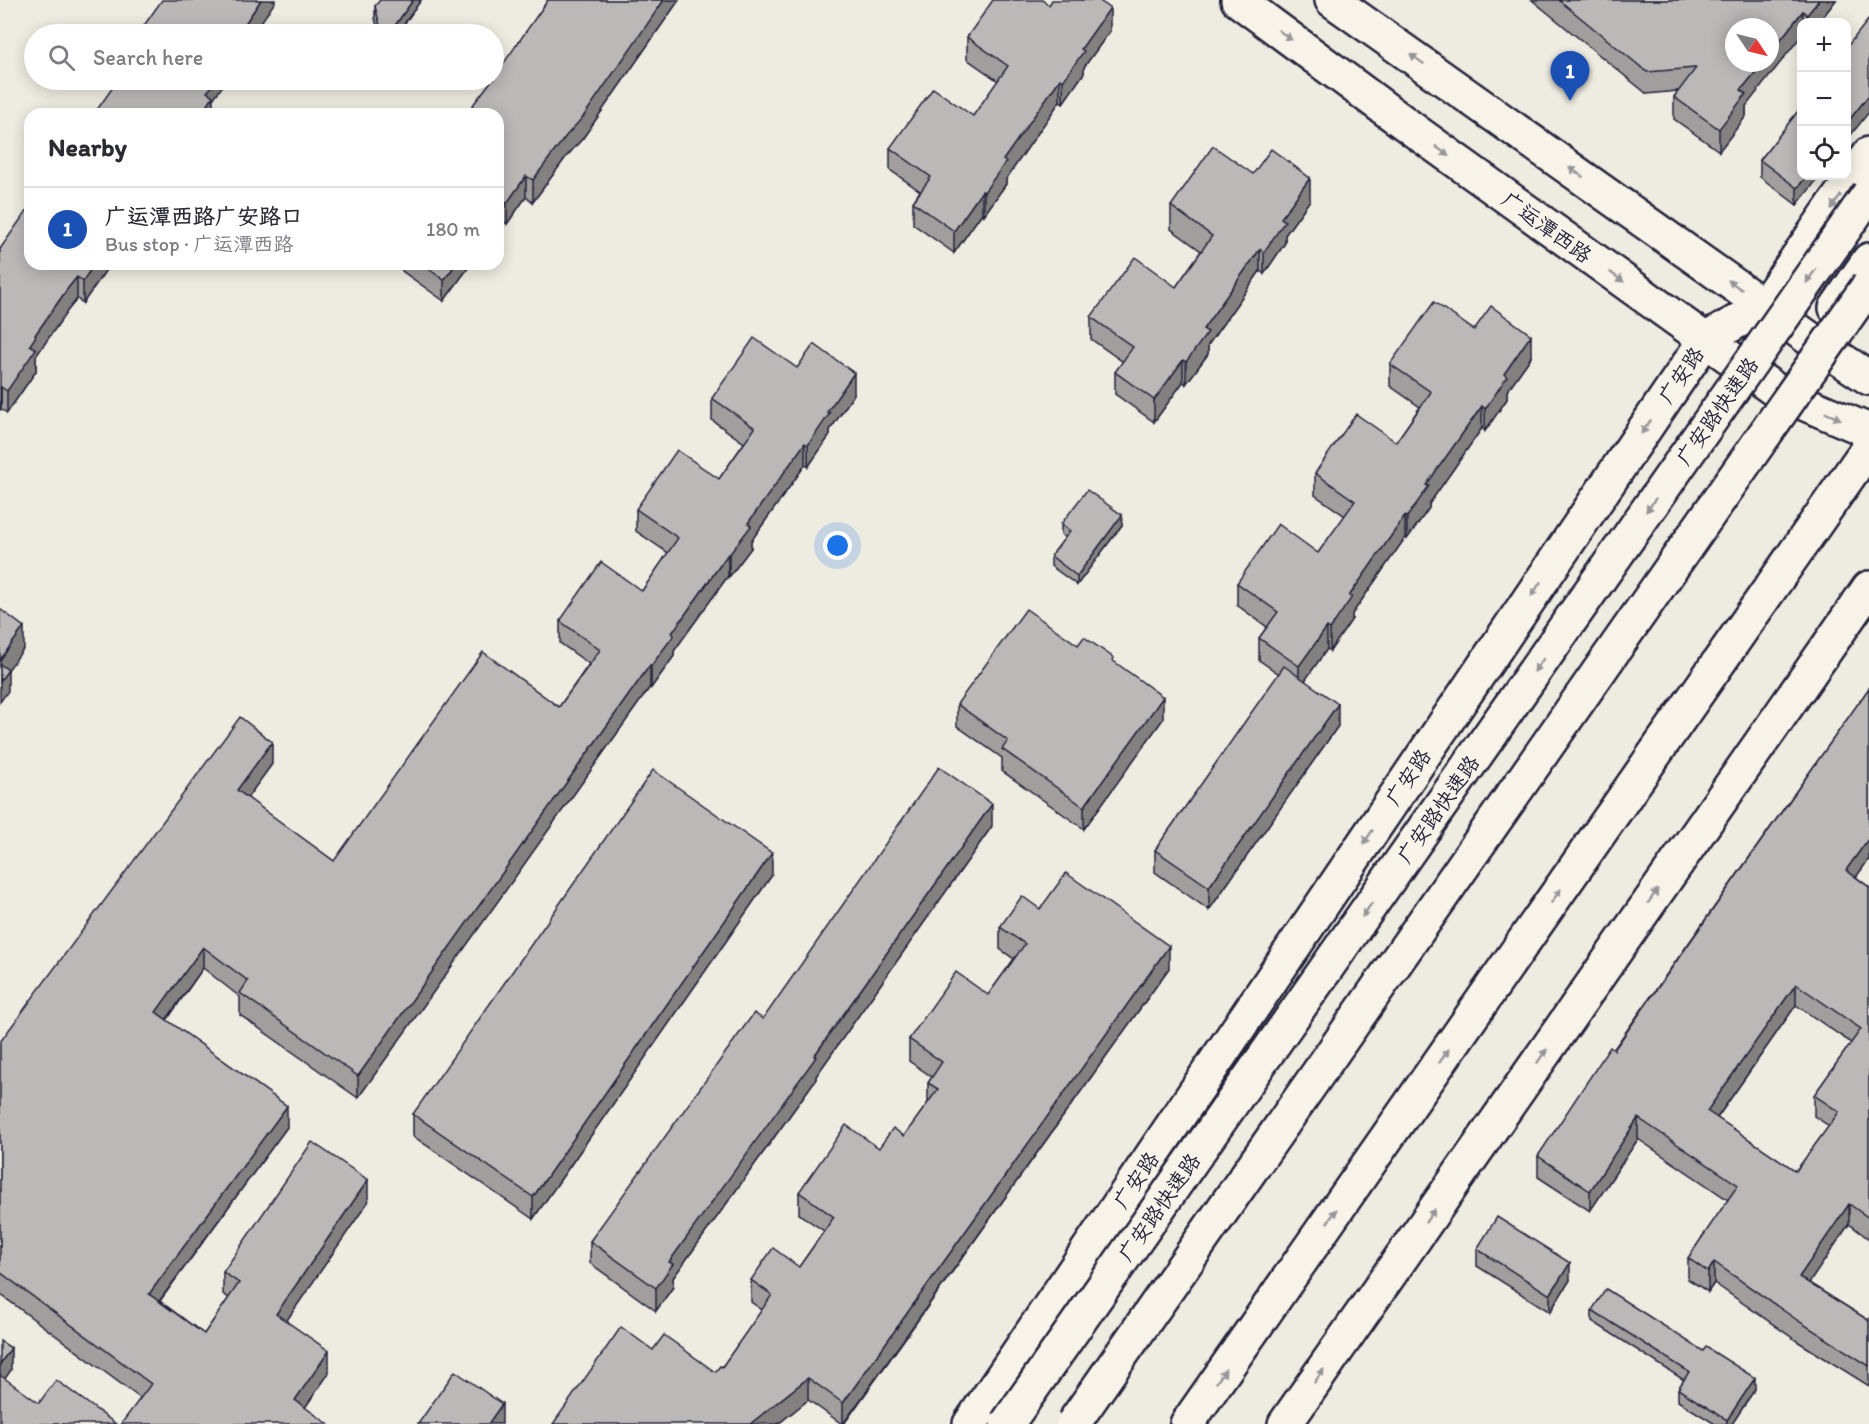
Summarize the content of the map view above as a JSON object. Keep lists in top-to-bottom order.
{
  "streets": {
    "main road": ["广运潭西路", "广安路", "广安路快速路"]
  },
  "crossings": [
    ["广运潭西路", "广安路"]
  ],
  "north": "bottom right",
  "page": {
    "map_buttons": ["+", "−"],
    "search": "Search here",
    "pins": "1",
    "heading": "Nearby",
    "list": [
      {
        "mark": "1",
        "name": "广运潭西路广安路口",
        "note": "Bus stop · 广运潭西路",
        "value": "180 m"
      }
    ]
  }
}
